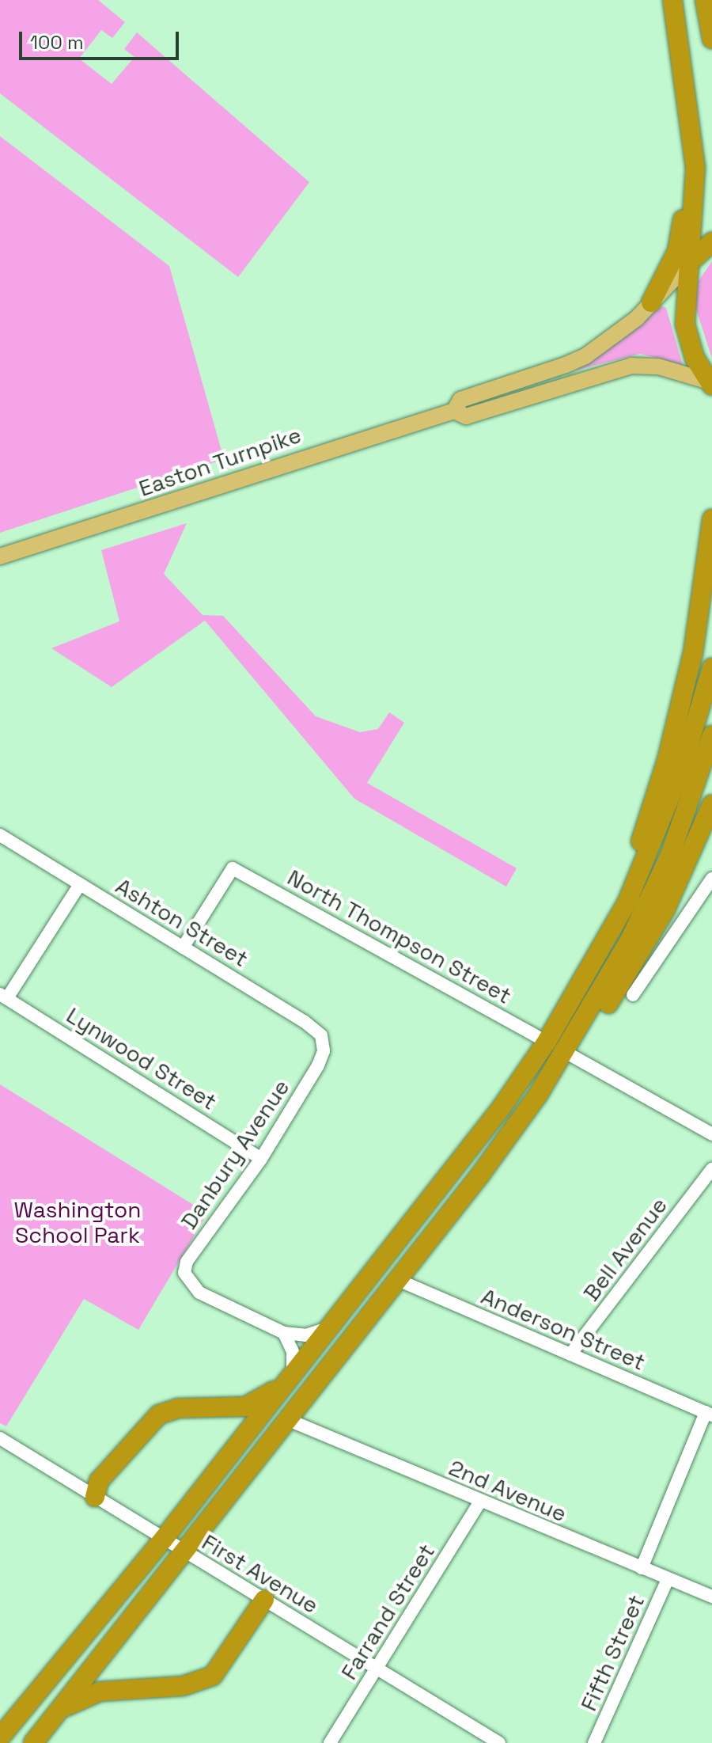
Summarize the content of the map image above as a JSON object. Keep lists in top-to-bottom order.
{
  "streets": {
    "main road": ["Easton Turnpike"],
    "street": [
      "Ashton Street",
      "North Thompson Street",
      "Lynwood Street",
      "Danbury Avenue",
      "Bell Avenue",
      "Anderson Street",
      "2nd Avenue",
      "First Avenue",
      "Farrand Street",
      "Fifth Street"
    ]
  },
  "crossings": [
    ["Ashton Street", "North Thompson Street"],
    ["Ashton Street", "Danbury Avenue"],
    ["Lynwood Street", "Danbury Avenue"],
    ["Bell Avenue", "Anderson Street"],
    ["Anderson Street", "Fifth Street"],
    ["2nd Avenue", "Farrand Street"],
    ["2nd Avenue", "Fifth Street"],
    ["First Avenue", "Farrand Street"]
  ],
  "parks": ["Washington School Park"],
  "scale_bar": "100 m"
}
